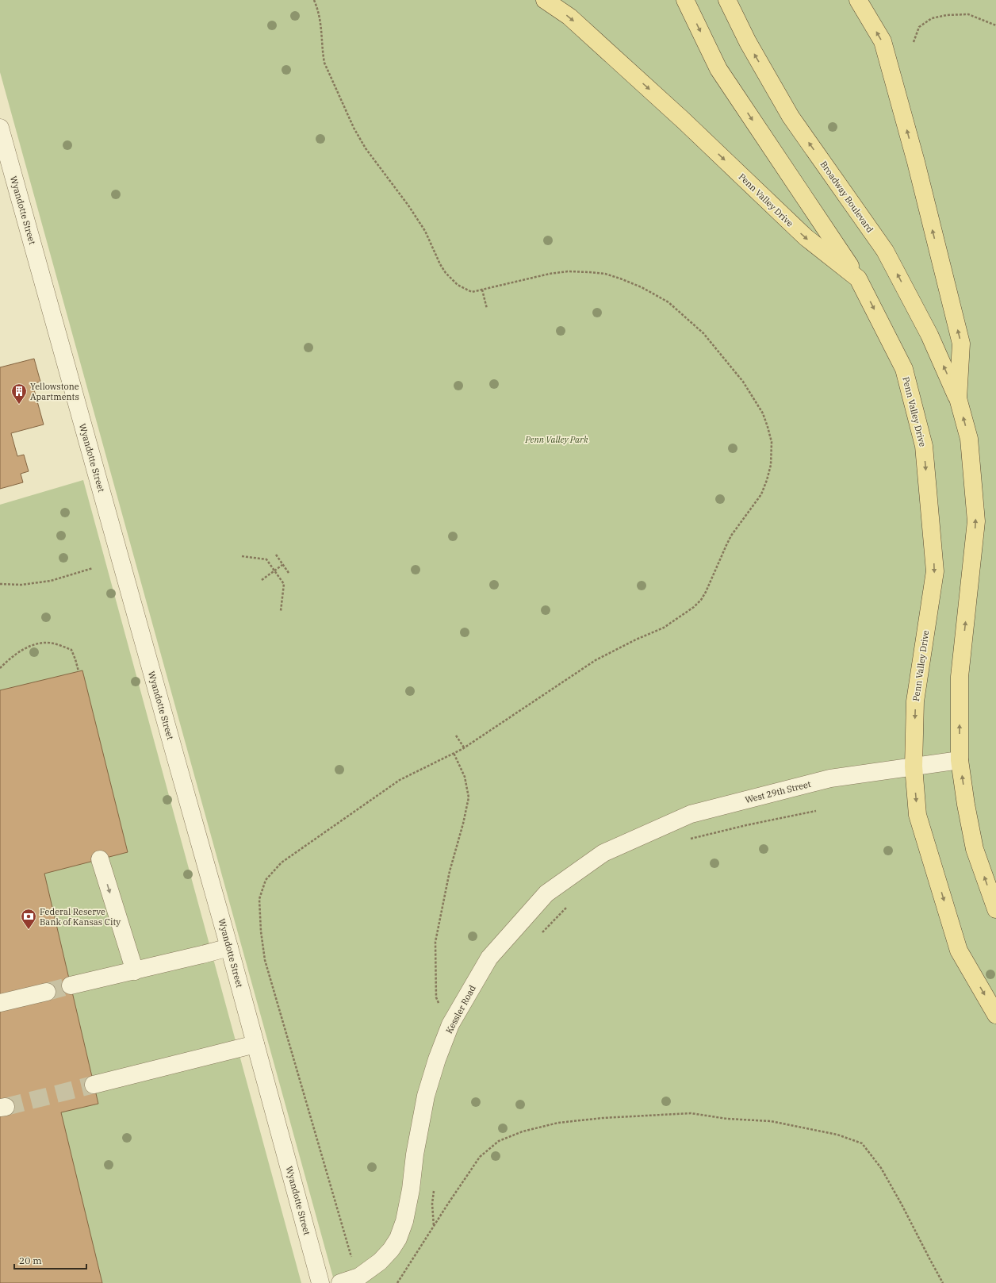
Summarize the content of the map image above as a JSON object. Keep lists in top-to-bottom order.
{
  "streets": {
    "main road": ["Broadway Boulevard", "Penn Valley Drive"],
    "street": ["Wyandotte Street", "West 29th Street", "Kessler Road"]
  },
  "crossings": [
    ["Penn Valley Drive", "West 29th Street"],
    ["West 29th Street", "Kessler Road"]
  ],
  "parks": ["Penn Valley Park"],
  "places": {
    "building": ["Yellowstone Apartments"],
    "bank": ["Federal Reserve Bank of Kansas City"]
  },
  "scale_bar": "20 m"
}
